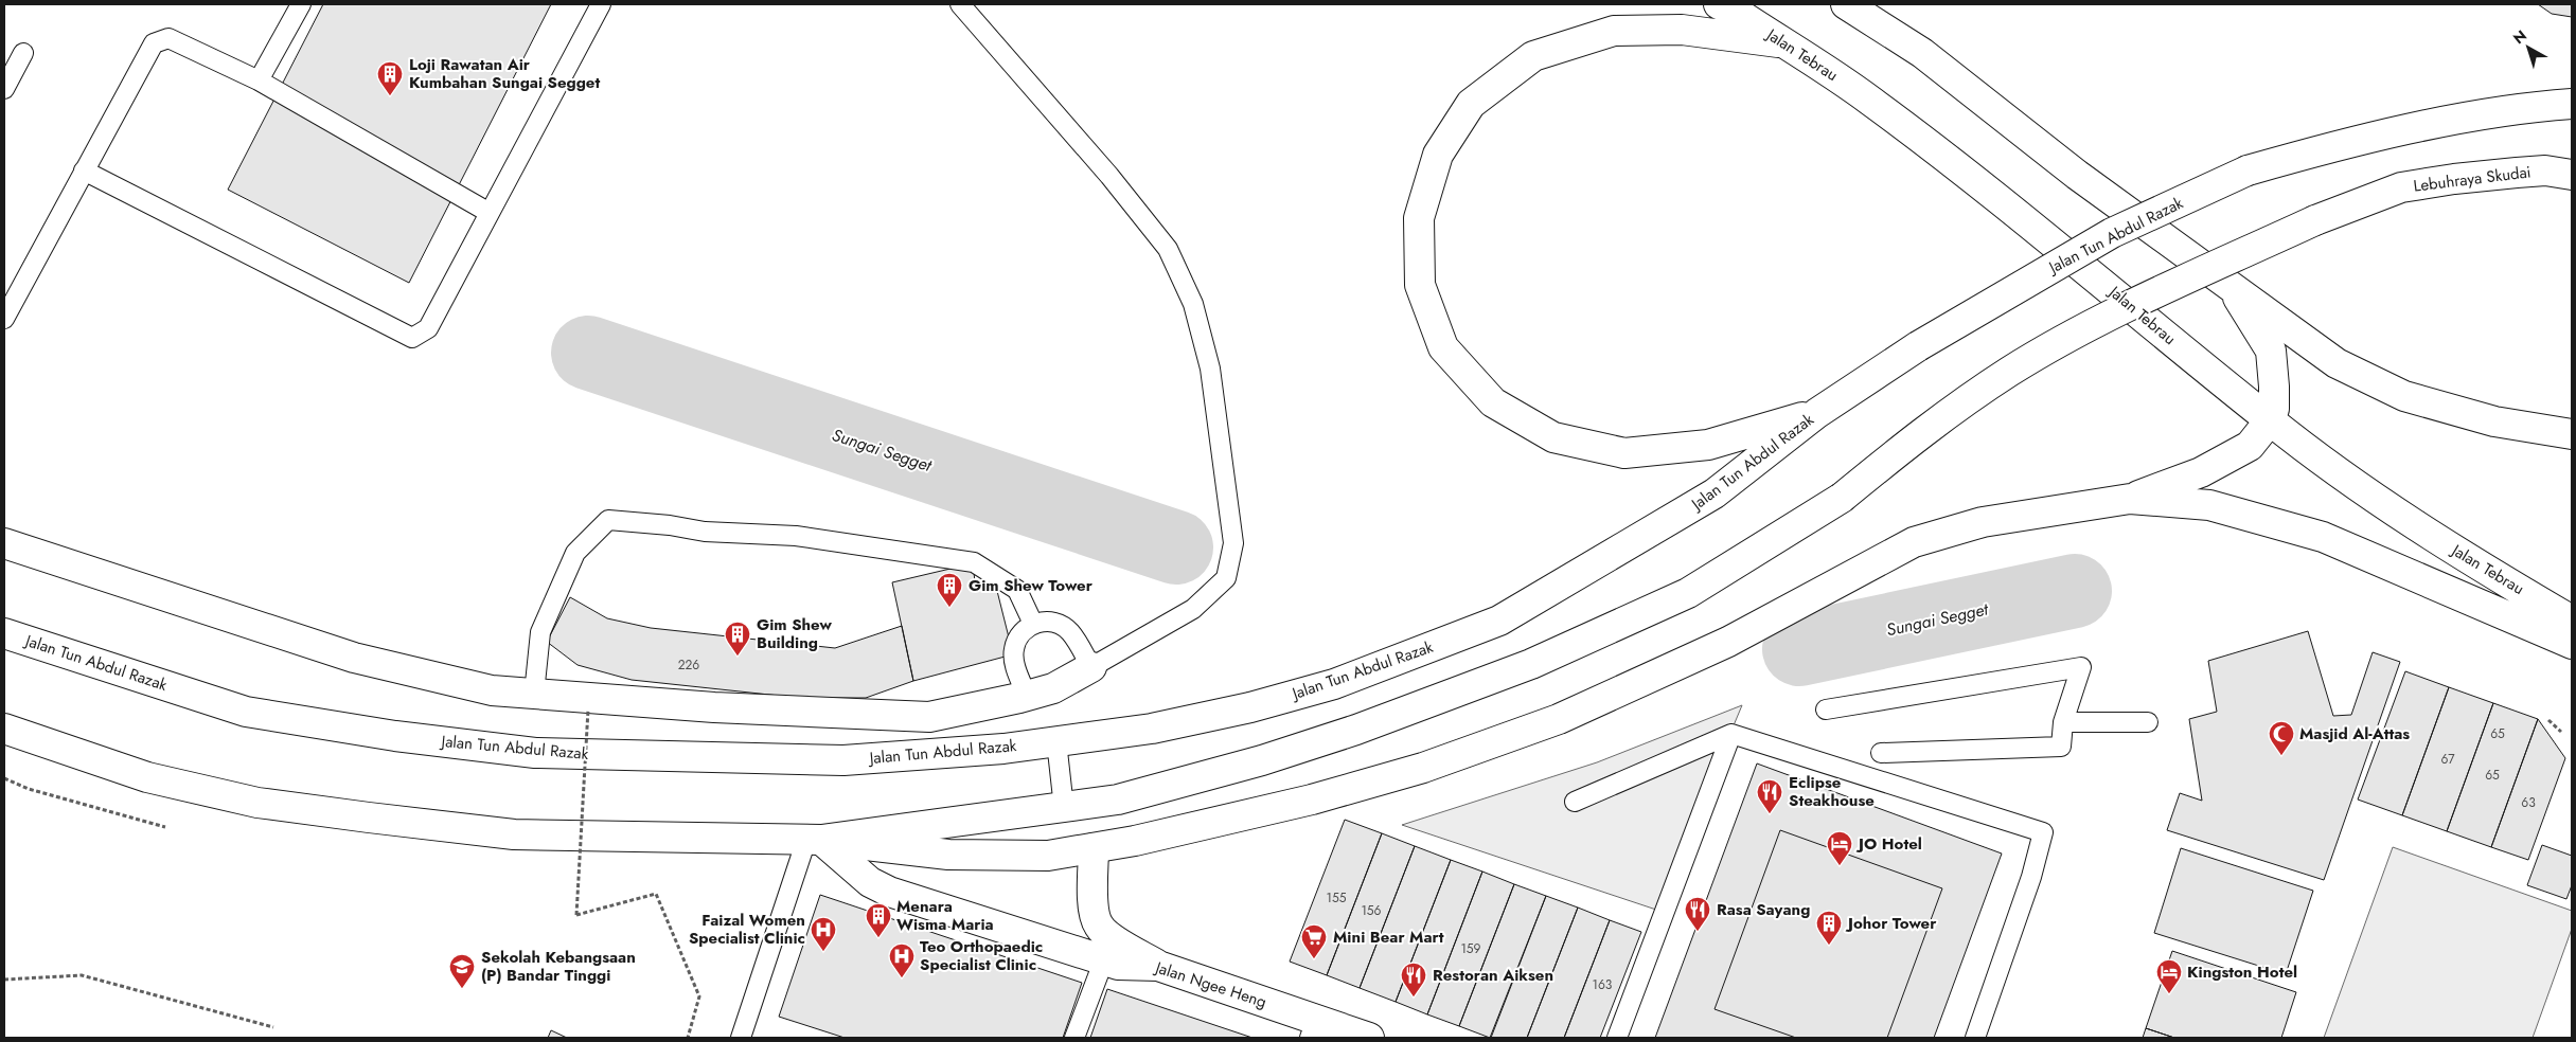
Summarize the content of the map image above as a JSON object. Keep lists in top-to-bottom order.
{
  "streets": {
    "main road": [
      "Jalan Tebrau",
      "Lebuhraya Skudai",
      "Jalan Tun Abdul Razak",
      "Jalan Ngee Heng"
    ]
  },
  "water": ["Sungai Segget"],
  "places": {
    "building": [
      "Loji Rawatan Air Kumbahan Sungai Segget",
      "Gim Shew Tower",
      "Gim Shew Building",
      "Menara Wisma Maria",
      "Johor Tower"
    ],
    "mosque": ["Masjid Al-Attas"],
    "restaurant": ["Eclipse Steakhouse", "Rasa Sayang", "Restoran Aiksen"],
    "hotel": ["JO Hotel", "Kingston Hotel"],
    "hospital": ["Faizal Women Specialist Clinic", "Teo Orthopaedic Specialist Clinic"],
    "supermarket": ["Mini Bear Mart"],
    "school or university": ["Sekolah Kebangsaan (P) Bandar Tinggi"]
  },
  "house_numbers": [
    "226",
    "65",
    "67",
    "65",
    "63",
    "155",
    "156",
    "159",
    "163"
  ],
  "north": "top left"
}
